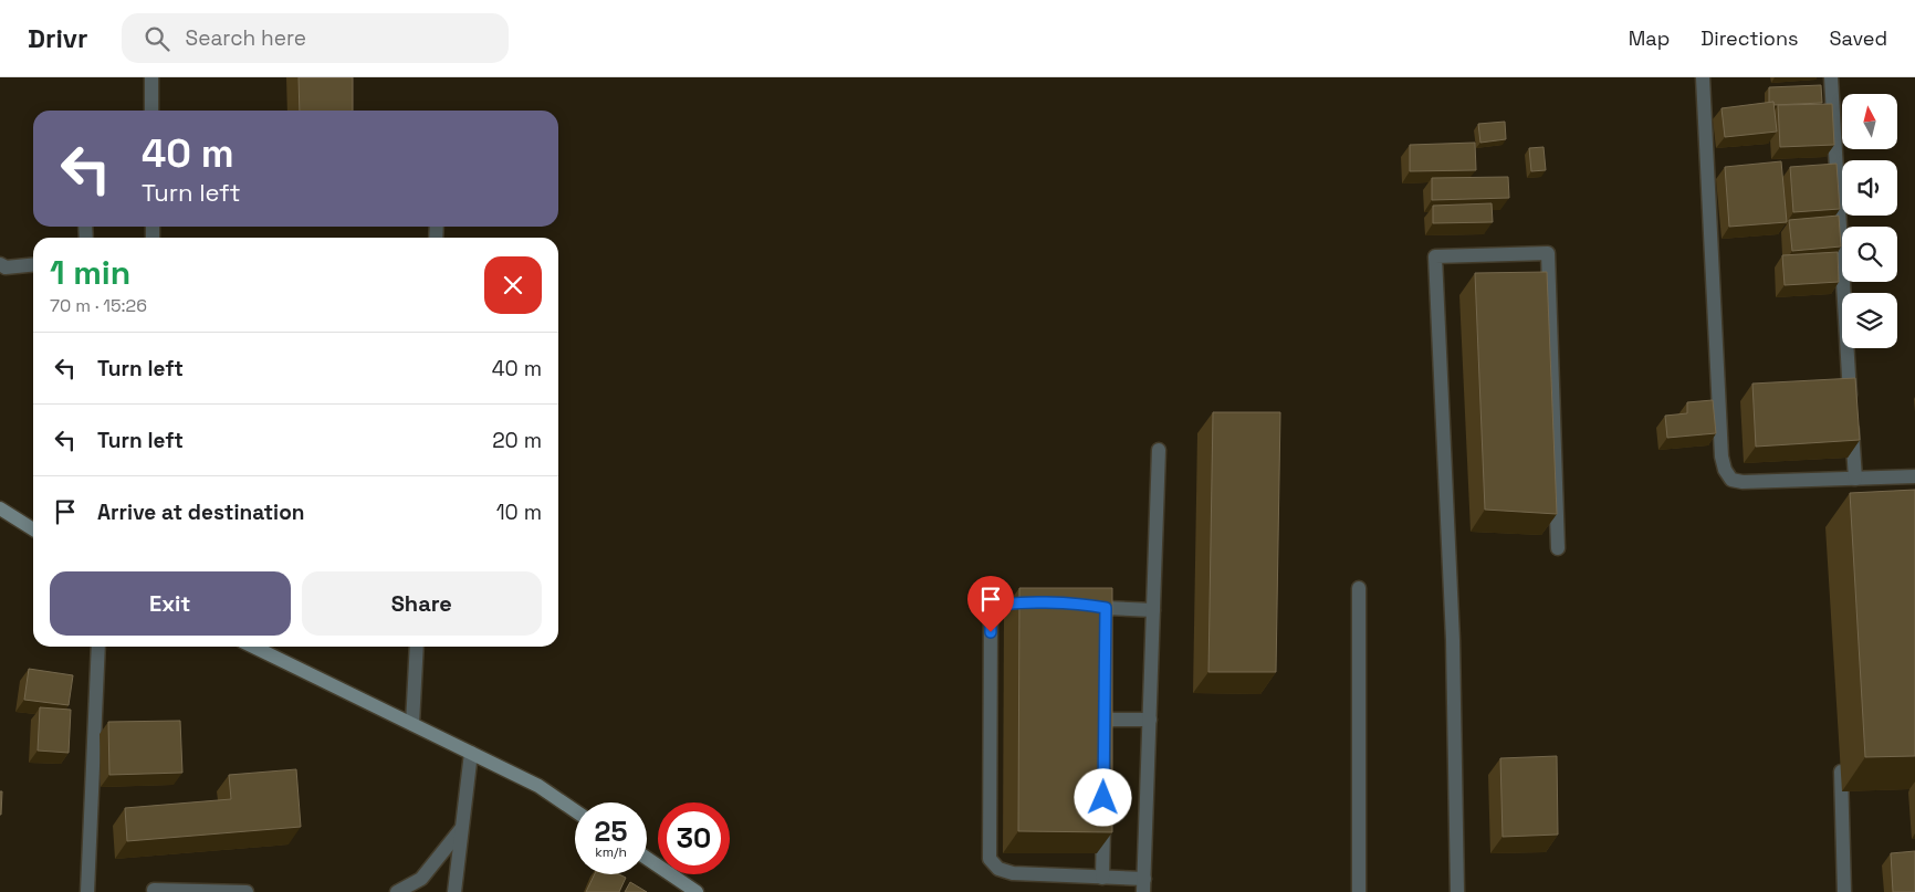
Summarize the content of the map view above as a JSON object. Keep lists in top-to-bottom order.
{
  "north": "top",
  "page": {
    "header": "Drivr",
    "search": "Search here",
    "nav": ["Map", "Directions", "Saved"],
    "turn": ["40 m", "Turn left"],
    "heading": ["1 min", "70 m · 15:26"],
    "list": [
      {
        "name": "Turn left",
        "value": "40 m"
      },
      {
        "name": "Turn left",
        "value": "20 m"
      },
      {
        "name": "Arrive at destination",
        "value": "10 m"
      }
    ],
    "buttons": ["Exit", "Share"],
    "speed": "25 km/h",
    "limit": "30"
  }
}
